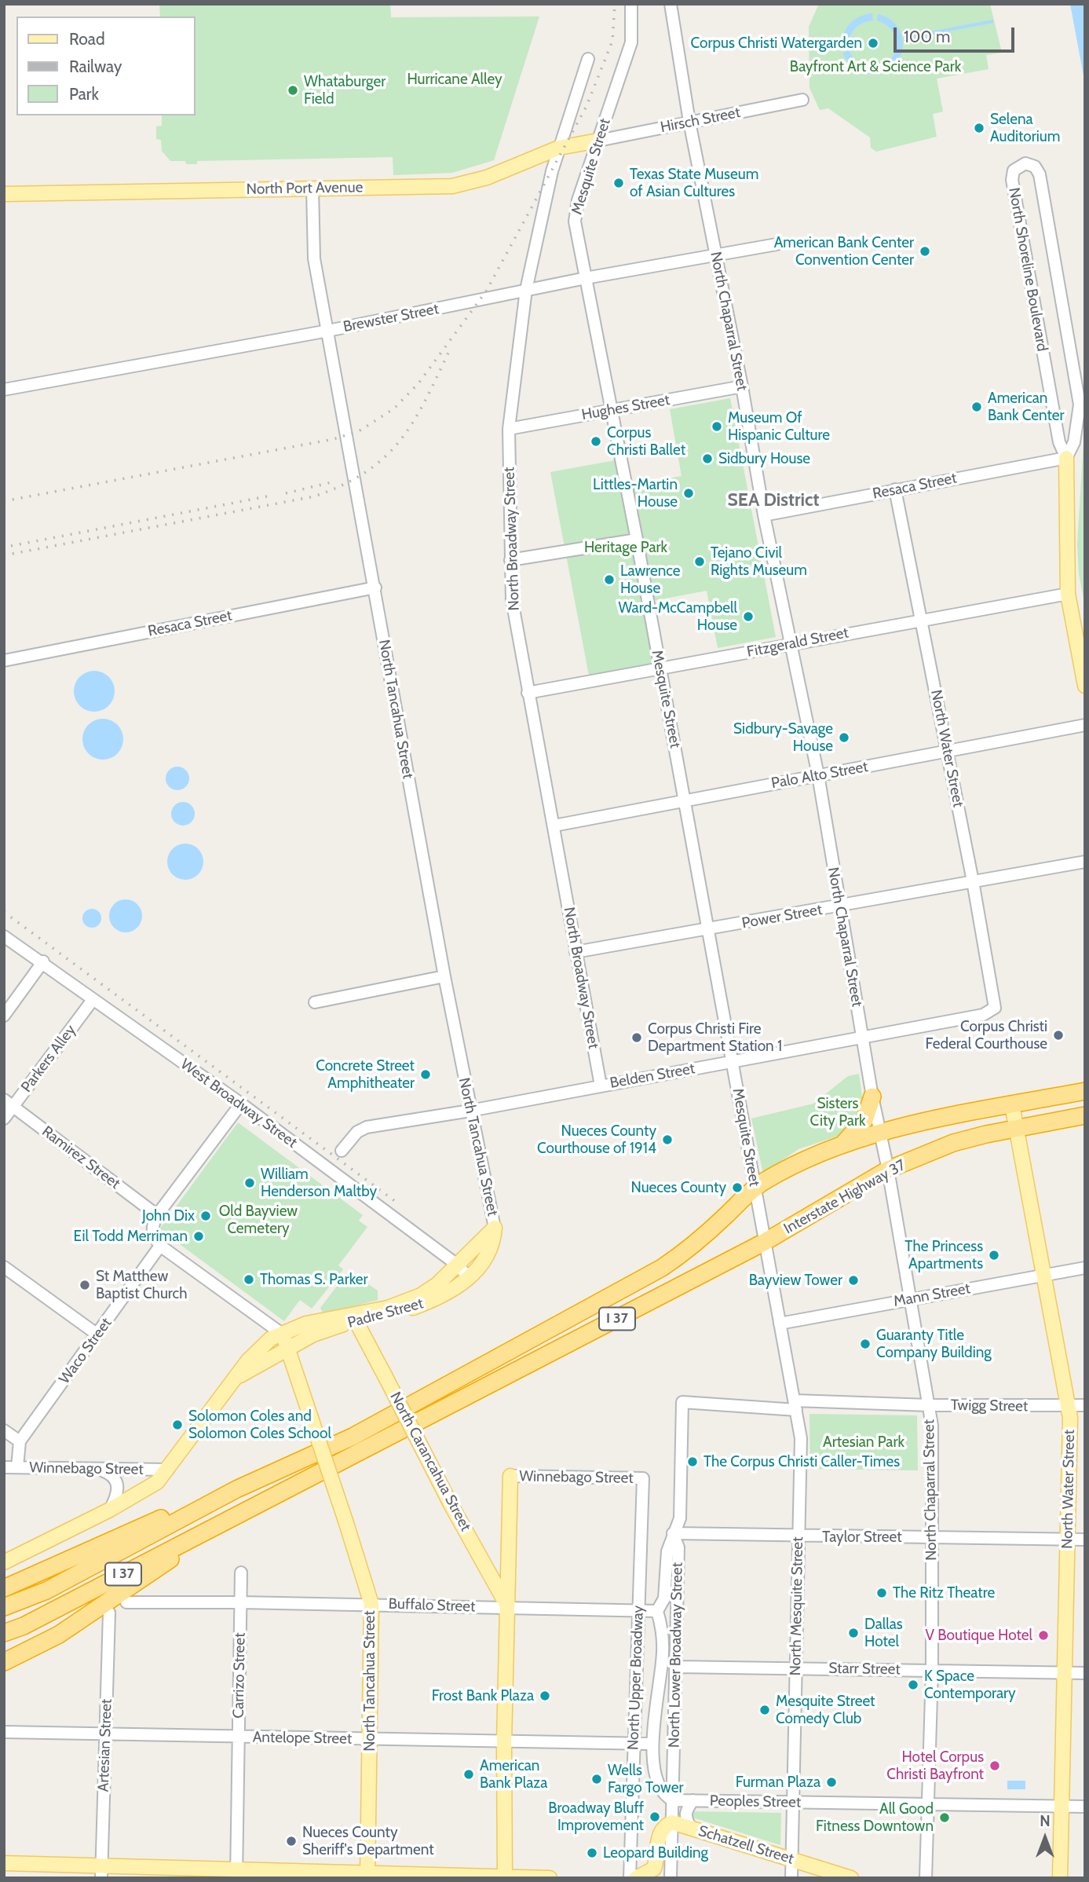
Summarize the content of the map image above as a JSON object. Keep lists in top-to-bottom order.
{
  "streets": {
    "highway": ["Interstate Highway 37", "I 37"],
    "main road": [
      "North Port Avenue",
      "North Shoreline Boulevard",
      "North Tancahua Street",
      "North Water Street",
      "Padre Street",
      "North Carancahua Street",
      "Schatzell Street"
    ],
    "street": [
      "Hirsch Street",
      "Mesquite Street",
      "Brewster Street",
      "North Chaparral Street",
      "Hughes Street",
      "Resaca Street",
      "North Broadway Street",
      "Fitzgerald Street",
      "Palo Alto Street",
      "Power Street",
      "Parkers Alley",
      "Belden Street",
      "West Broadway Street",
      "Ramirez Street",
      "Mann Street",
      "Waco Street",
      "Twigg Street",
      "Winnebago Street",
      "Taylor Street",
      "Buffalo Street",
      "North Mesquite Street",
      "North Lower Broadway Street",
      "Starr Street",
      "Carrizo Street",
      "North Upper Broadway",
      "Antelope Street",
      "Artesian Street",
      "Peoples Street"
    ]
  },
  "crossings": [
    ["Hirsch Street", "Mesquite Street"],
    ["Hirsch Street", "North Port Avenue"],
    ["Hirsch Street", "North Chaparral Street"],
    ["Mesquite Street", "North Port Avenue"],
    ["Mesquite Street", "Brewster Street"],
    ["Mesquite Street", "Hughes Street"],
    ["Mesquite Street", "Fitzgerald Street"],
    ["Mesquite Street", "Palo Alto Street"],
    ["Mesquite Street", "Power Street"],
    ["Mesquite Street", "Belden Street"],
    ["Mesquite Street", "Interstate Highway 37"],
    ["Mesquite Street", "Mann Street"],
    ["Mesquite Street", "I 37"],
    ["Mesquite Street", "Twigg Street"],
    ["Mesquite Street", "North Mesquite Street"],
    ["North Port Avenue", "North Broadway Street"],
    ["North Port Avenue", "North Tancahua Street"],
    ["North Shoreline Boulevard", "Resaca Street"],
    ["North Shoreline Boulevard", "Fitzgerald Street"],
    ["Brewster Street", "North Chaparral Street"],
    ["Brewster Street", "North Broadway Street"],
    ["Brewster Street", "North Tancahua Street"],
    ["North Chaparral Street", "Hughes Street"],
    ["North Chaparral Street", "Resaca Street"],
    ["North Chaparral Street", "Fitzgerald Street"],
    ["North Chaparral Street", "Palo Alto Street"],
    ["North Chaparral Street", "Power Street"],
    ["North Chaparral Street", "Belden Street"],
    ["North Chaparral Street", "Interstate Highway 37"],
    ["North Chaparral Street", "Mann Street"],
    ["North Chaparral Street", "Twigg Street"],
    ["North Chaparral Street", "Taylor Street"],
    ["North Chaparral Street", "Starr Street"],
    ["North Chaparral Street", "Peoples Street"],
    ["Hughes Street", "North Broadway Street"],
    ["Resaca Street", "North Tancahua Street"],
    ["Resaca Street", "North Water Street"],
    ["North Broadway Street", "Fitzgerald Street"],
    ["North Broadway Street", "Palo Alto Street"],
    ["North Broadway Street", "Power Street"],
    ["North Broadway Street", "Belden Street"],
    ["Fitzgerald Street", "North Water Street"],
    ["North Tancahua Street", "Belden Street"],
    ["North Tancahua Street", "Padre Street"],
    ["North Tancahua Street", "Buffalo Street"],
    ["North Tancahua Street", "Antelope Street"],
    ["North Water Street", "Palo Alto Street"],
    ["North Water Street", "Power Street"],
    ["North Water Street", "Belden Street"],
    ["North Water Street", "Interstate Highway 37"],
    ["North Water Street", "Mann Street"],
    ["North Water Street", "Twigg Street"],
    ["North Water Street", "Taylor Street"],
    ["North Water Street", "Starr Street"],
    ["North Water Street", "Peoples Street"],
    ["Parkers Alley", "West Broadway Street"],
    ["Parkers Alley", "Ramirez Street"],
    ["West Broadway Street", "Padre Street"],
    ["Interstate Highway 37", "I 37"],
    ["Padre Street", "North Carancahua Street"],
    ["Padre Street", "Winnebago Street"],
    ["Twigg Street", "North Mesquite Street"],
    ["Twigg Street", "North Lower Broadway Street"],
    ["North Carancahua Street", "Buffalo Street"],
    ["Winnebago Street", "North Upper Broadway"],
    ["Taylor Street", "North Mesquite Street"],
    ["Taylor Street", "North Lower Broadway Street"],
    ["Buffalo Street", "Carrizo Street"],
    ["Buffalo Street", "North Upper Broadway"],
    ["North Mesquite Street", "Starr Street"],
    ["North Mesquite Street", "Peoples Street"],
    ["North Mesquite Street", "Schatzell Street"],
    ["North Lower Broadway Street", "Starr Street"],
    ["North Lower Broadway Street", "Peoples Street"],
    ["North Lower Broadway Street", "Schatzell Street"],
    ["Carrizo Street", "Antelope Street"],
    ["North Upper Broadway", "Antelope Street"],
    ["Antelope Street", "Artesian Street"]
  ],
  "districts": ["SEA District"],
  "parks": [
    "Bayfront Art & Science Park",
    "Hurricane Alley",
    "Heritage Park",
    "Sisters City Park",
    "Old Bayview Cemetery",
    "Artesian Park"
  ],
  "places": [
    "Corpus Christi Watergarden",
    "Whataburger Field",
    "Selena Auditorium",
    "Texas State Museum of Asian Cultures",
    "American Bank Center Convention Center",
    "American Bank Center",
    "Museum Of Hispanic Culture",
    "Corpus Christi Ballet",
    "Sidbury House",
    "Littles-Martin House",
    "Tejano Civil Rights Museum",
    "Lawrence House",
    "Ward-McCampbell House",
    "Sidbury-Savage House",
    "Corpus Christi Federal Courthouse",
    "Corpus Christi Fire Department Station 1",
    "Concrete Street Amphitheater",
    "Nueces County Courthouse of 1914",
    "William Henderson Maltby",
    "Nueces County",
    "John Dix",
    "Eil Todd Merriman",
    "The Princess Apartments",
    "Thomas S. Parker",
    "Bayview Tower",
    "St Matthew Baptist Church",
    "Guaranty Title Company Building",
    "Solomon Coles and Solomon Coles School",
    "The Corpus Christi Caller-Times",
    "The Ritz Theatre",
    "Dallas Hotel",
    "V Boutique Hotel",
    "K Space Contemporary",
    "Frost Bank Plaza",
    "Mesquite Street Comedy Club",
    "Hotel Corpus Christi Bayfront",
    "American Bank Plaza",
    "Wells Fargo Tower",
    "Furman Plaza",
    "Broadway Bluff Improvement",
    "All Good Fitness Downtown",
    "Nueces County Sheriff's Department",
    "Leopard Building"
  ],
  "legend": ["Road", "Railway", "Park"],
  "scale_bar": "100 m",
  "north": "top"
}
